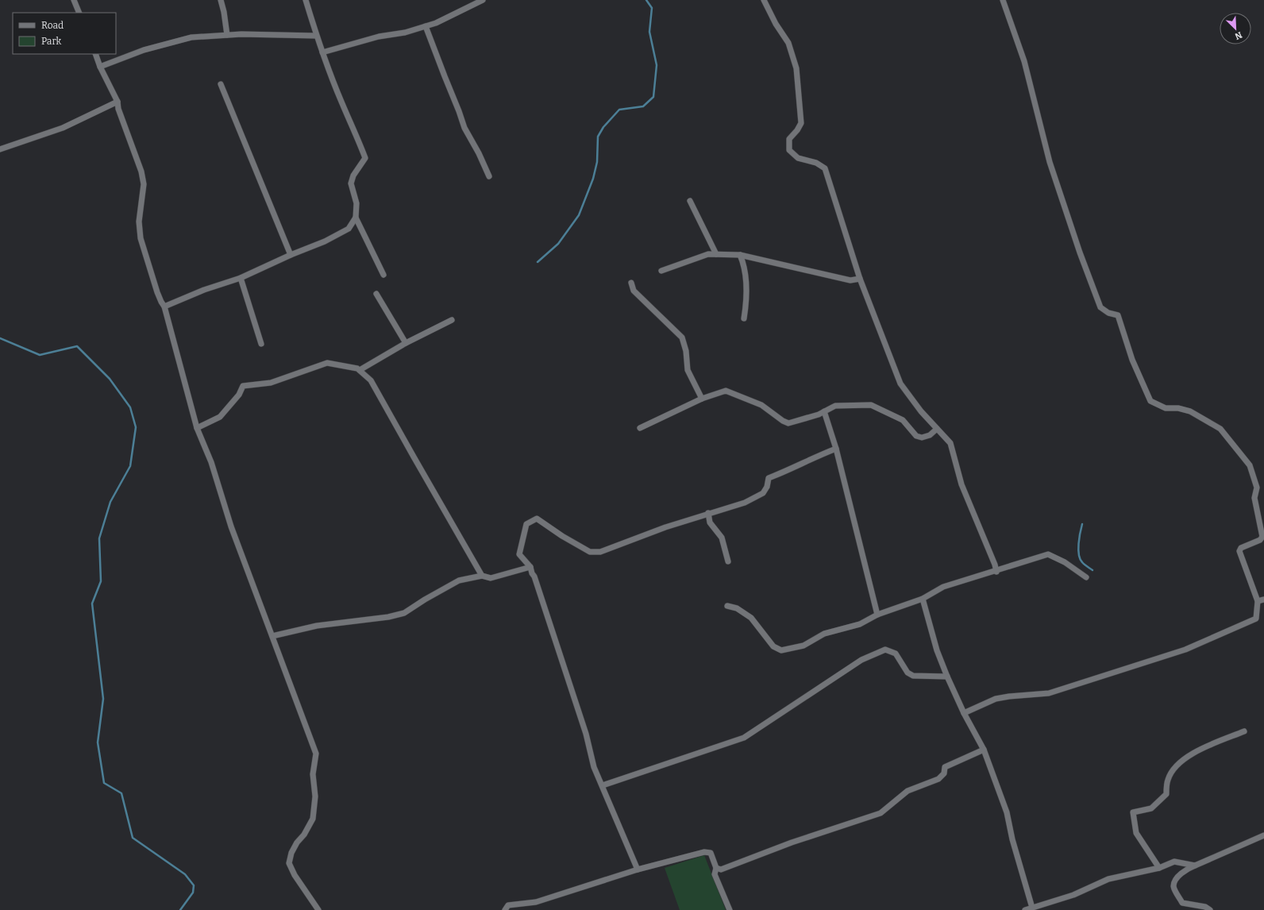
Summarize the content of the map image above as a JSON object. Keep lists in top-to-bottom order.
{
  "legend": ["Road", "Park"],
  "north": "bottom right"
}
